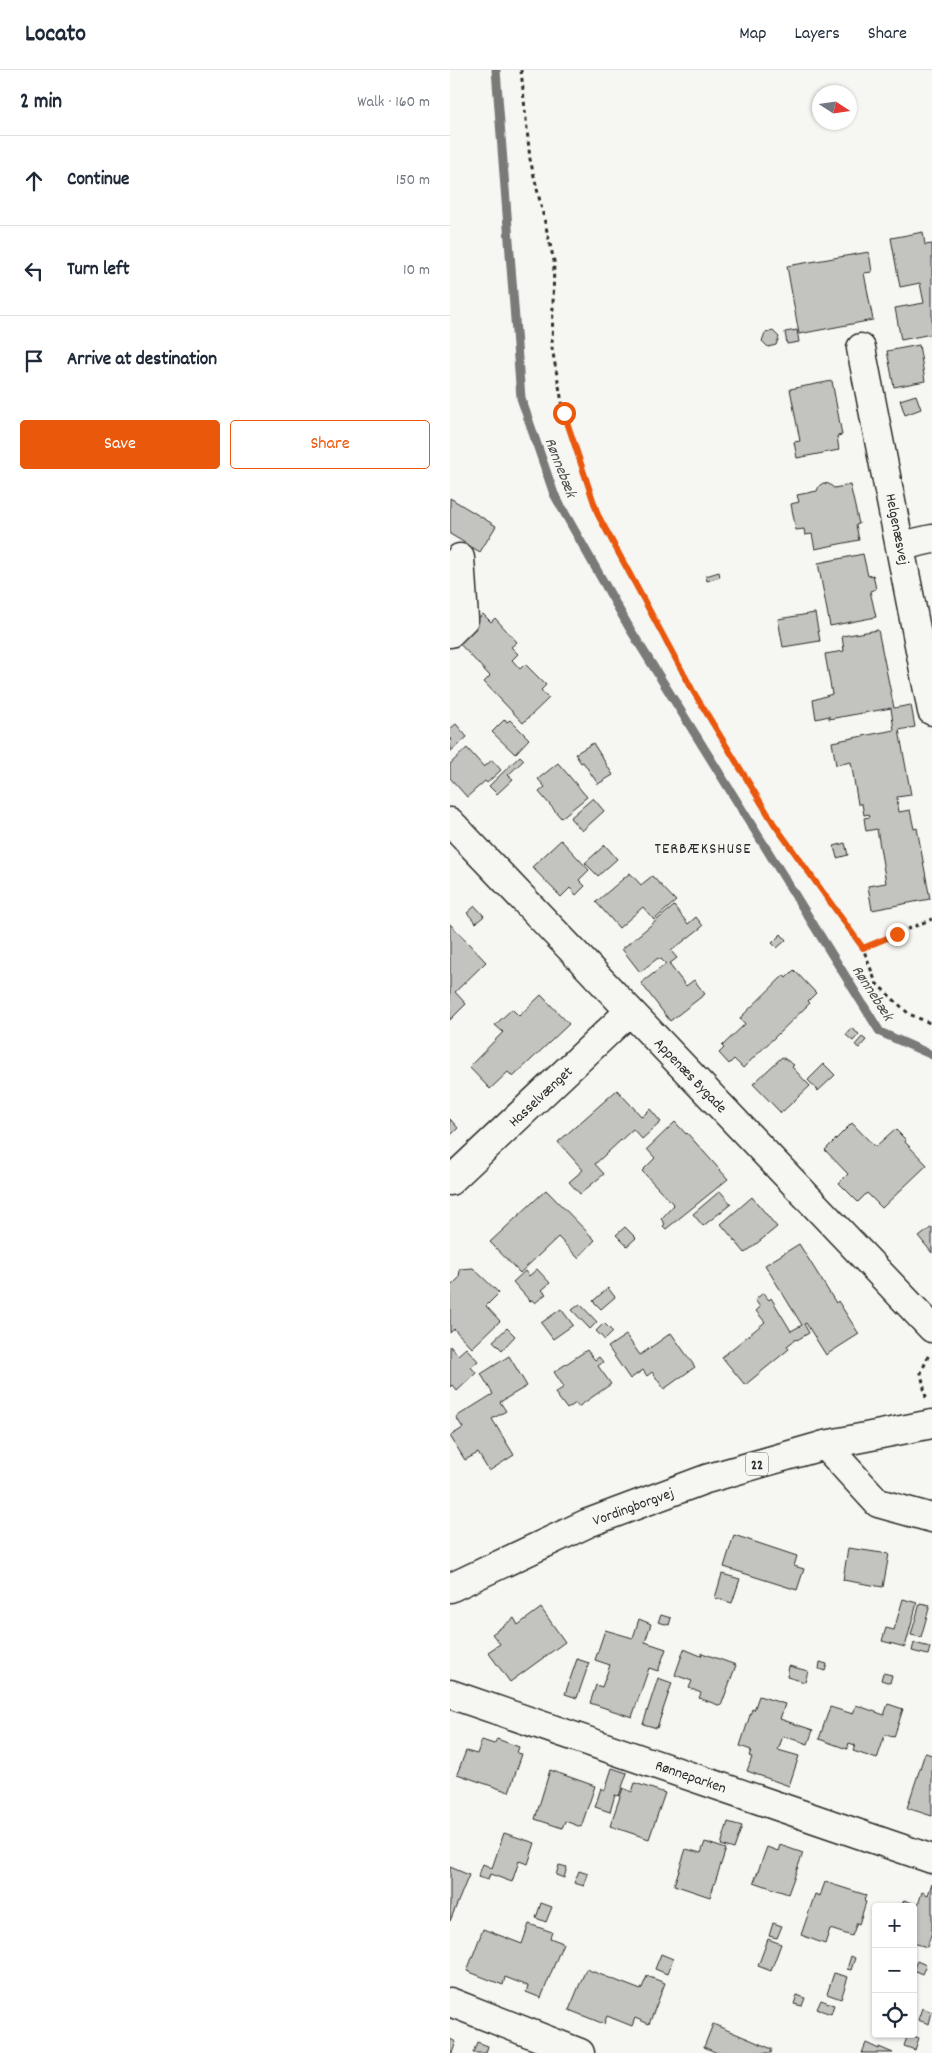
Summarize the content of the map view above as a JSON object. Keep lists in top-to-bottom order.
{
  "streets": {
    "street": [
      "Helgenæsvej",
      "Appenæs Bygade",
      "Hasselvænget",
      "22",
      "Vordingborgvej",
      "Rønneparken"
    ]
  },
  "crossings": [
    ["Appenæs Bygade", "Hasselvænget"]
  ],
  "districts": ["TERBÆKSHUSE"],
  "water": ["Rønnebæk"],
  "north": "right",
  "page": {
    "header": "Locato",
    "nav": ["Map", "Layers", "Share"],
    "heading": ["2 min", "Walk · 160 m"],
    "list": [
      ["Continue", "150 m"],
      ["Turn left", "10 m"],
      "Arrive at destination"
    ],
    "buttons": ["Save", "Share"],
    "map_buttons": ["+", "−"]
  }
}
